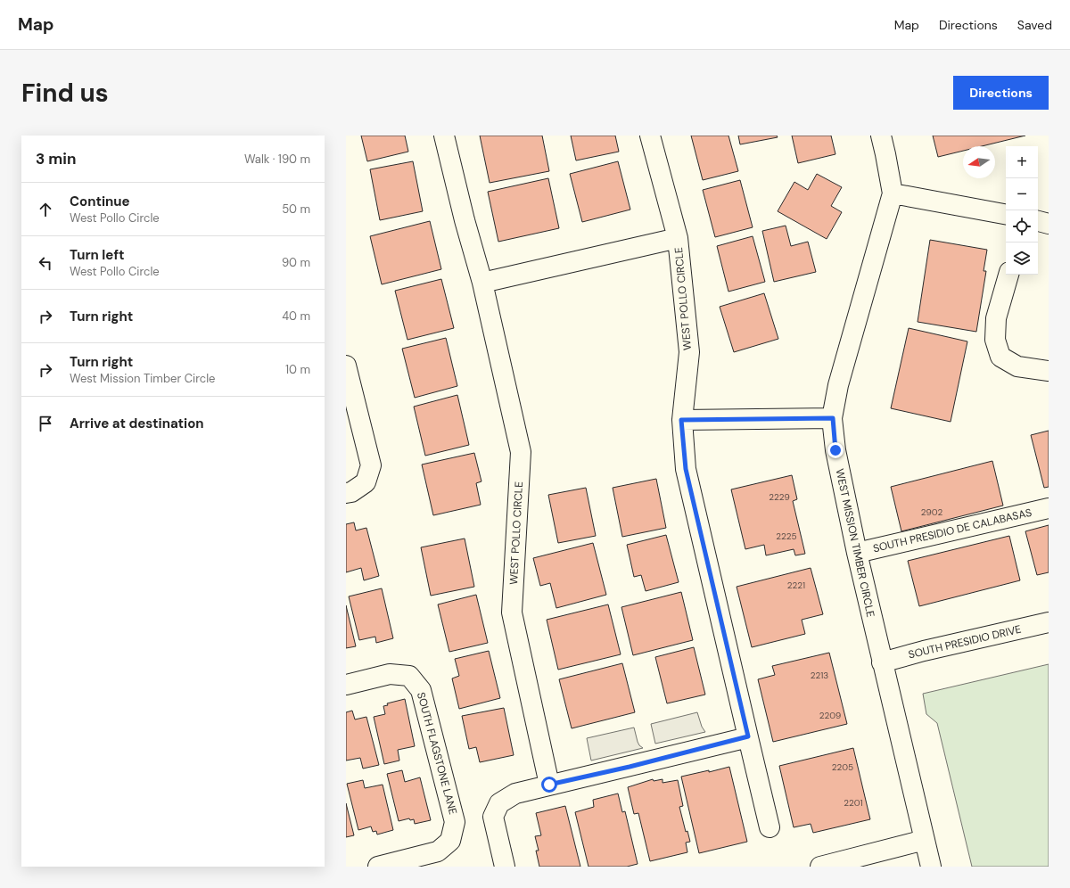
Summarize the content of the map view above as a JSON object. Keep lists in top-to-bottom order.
{
  "streets": {
    "street": [
      "WEST POLLO CIRCLE",
      "SOUTH PRESIDIO DE CALABASAS",
      "WEST MISSION TIMBER CIRCLE",
      "SOUTH PRESIDIO DRIVE",
      "SOUTH FLAGSTONE LANE"
    ]
  },
  "crossings": [
    ["SOUTH PRESIDIO DE CALABASAS", "WEST MISSION TIMBER CIRCLE"],
    ["WEST MISSION TIMBER CIRCLE", "SOUTH PRESIDIO DRIVE"]
  ],
  "house_numbers": [
    "2229",
    "2902",
    "2225",
    "2221",
    "2213",
    "2209",
    "2205",
    "2201"
  ],
  "north": "left",
  "page": {
    "header": "Map",
    "nav": ["Map", "Directions", "Saved"],
    "buttons": "Directions",
    "title": "Find us",
    "heading": ["3 min", "Walk · 190 m"],
    "map_buttons": ["+", "−"],
    "list": [
      ["Continue", "West Pollo Circle", "50 m"],
      ["Turn left", "West Pollo Circle", "90 m"],
      ["Turn right", "40 m"],
      ["Turn right", "West Mission Timber Circle", "10 m"],
      "Arrive at destination"
    ]
  }
}
